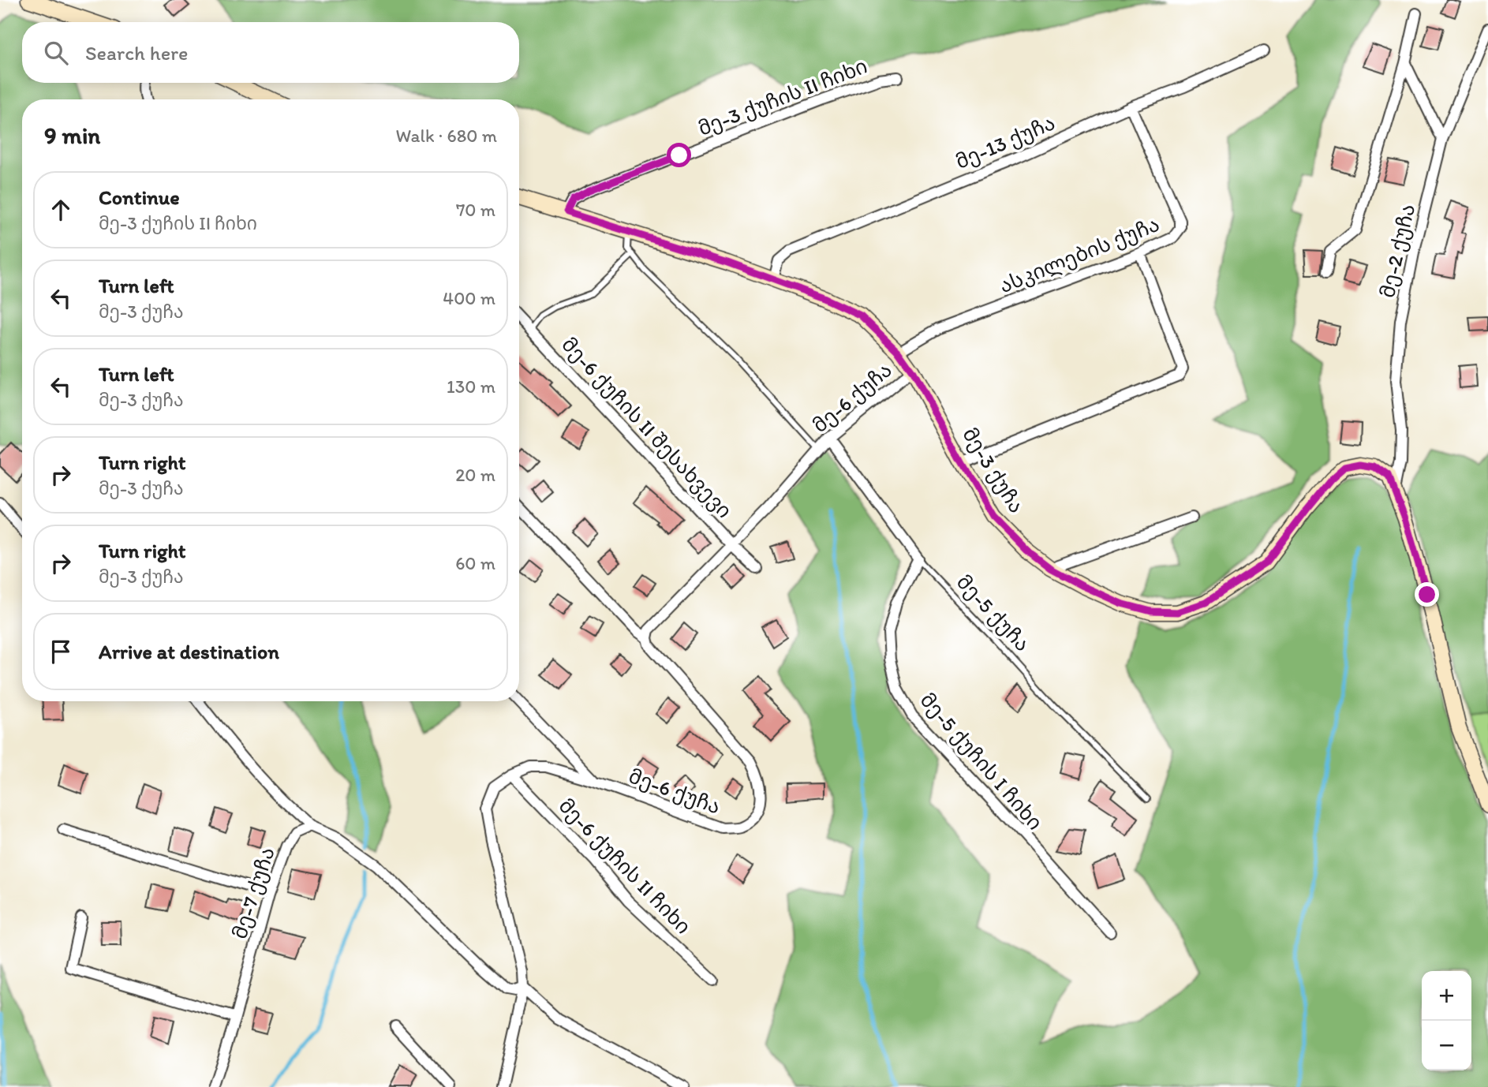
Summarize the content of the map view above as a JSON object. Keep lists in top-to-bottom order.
{
  "streets": {
    "street": [
      "მე-3 ქუჩის II ჩიხი",
      "მე-13 ქუჩა",
      "მე-2 ქუჩა",
      "ასკილების ქუჩა",
      "მე-6 ქუჩა",
      "მე-6 ქუჩის II შესახვევი",
      "მე-3 ქუჩა",
      "მე-5 ქუჩა",
      "მე-5 ქუჩის I ჩიხი",
      "მე-6 ქუჩის II ჩიხი",
      "მე-7 ქუჩა"
    ]
  },
  "crossings": [
    ["მე-3 ქუჩის II ჩიხი", "მე-3 ქუჩა"],
    ["მე-13 ქუჩა", "ასკილების ქუჩა"],
    ["მე-13 ქუჩა", "მე-3 ქუჩა"],
    ["მე-2 ქუჩა", "მე-3 ქუჩა"],
    ["ასკილების ქუჩა", "მე-3 ქუჩა"],
    ["მე-6 ქუჩა", "მე-6 ქუჩის II შესახვევი"],
    ["მე-6 ქუჩა", "მე-3 ქუჩა"],
    ["მე-6 ქუჩა", "მე-5 ქუჩა"],
    ["მე-6 ქუჩა", "მე-6 ქუჩის II ჩიხი"],
    ["მე-5 ქუჩა", "მე-5 ქუჩის I ჩიხი"]
  ],
  "page": {
    "search": "Search here",
    "heading": ["9 min", "Walk · 680 m"],
    "list": [
      ["Continue", "მე-3 ქუჩის II ჩიხი", "70 m"],
      ["Turn left", "მე-3 ქუჩა", "400 m"],
      ["Turn left", "მე-3 ქუჩა", "130 m"],
      ["Turn right", "მე-3 ქუჩა", "20 m"],
      ["Turn right", "მე-3 ქუჩა", "60 m"],
      "Arrive at destination"
    ],
    "map_buttons": ["+", "−"]
  }
}
